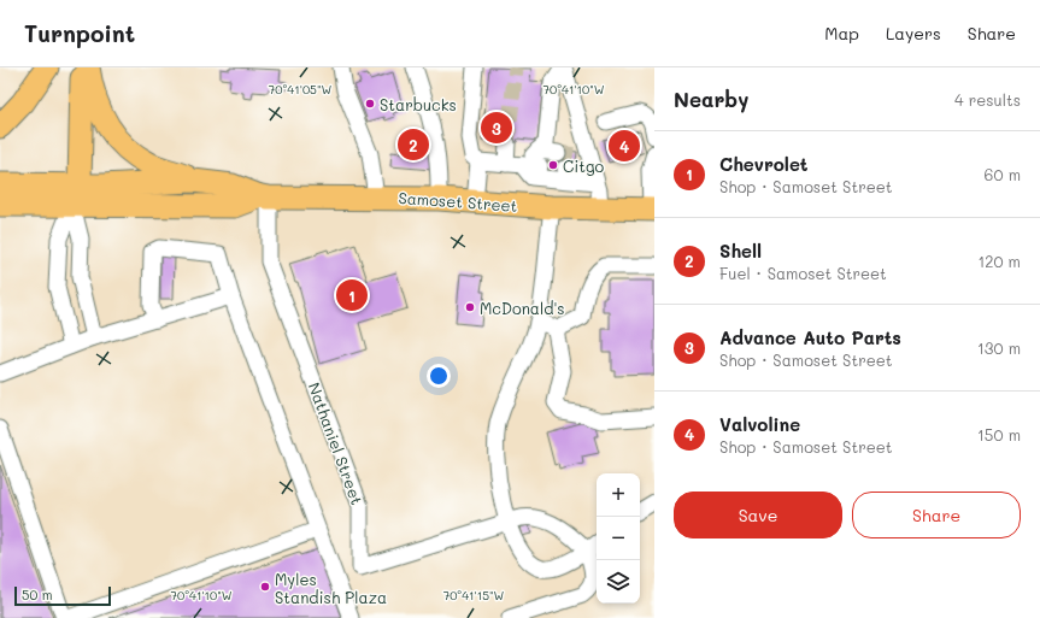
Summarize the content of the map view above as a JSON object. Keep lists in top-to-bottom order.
{
  "streets": {
    "highway": ["Samoset Street"],
    "street": ["Nathaniel Street"]
  },
  "crossings": [
    ["Samoset Street", "Nathaniel Street"]
  ],
  "places": [
    "Starbucks",
    "Citgo",
    "McDonald's",
    "Myles Standish Plaza"
  ],
  "scale_bar": "50 m",
  "page": {
    "header": "Turnpoint",
    "nav": ["Map", "Layers", "Share"],
    "heading": ["Nearby", "4 results"],
    "pins": [
      "3",
      "2",
      "4",
      "1"
    ],
    "list": [
      {
        "mark": "1",
        "name": "Chevrolet",
        "note": "Shop · Samoset Street",
        "value": "60 m"
      },
      {
        "mark": "2",
        "name": "Shell",
        "note": "Fuel · Samoset Street",
        "value": "120 m"
      },
      {
        "mark": "3",
        "name": "Advance Auto Parts",
        "note": "Shop · Samoset Street",
        "value": "130 m"
      },
      {
        "mark": "4",
        "name": "Valvoline",
        "note": "Shop · Samoset Street",
        "value": "150 m"
      }
    ],
    "map_buttons": ["+", "−"],
    "buttons": ["Save", "Share"],
    "scale": "50 m"
  },
  "coordinates": ["70°41'05\"W", "70°41'10\"W", "70°41'15\"W"]
}
